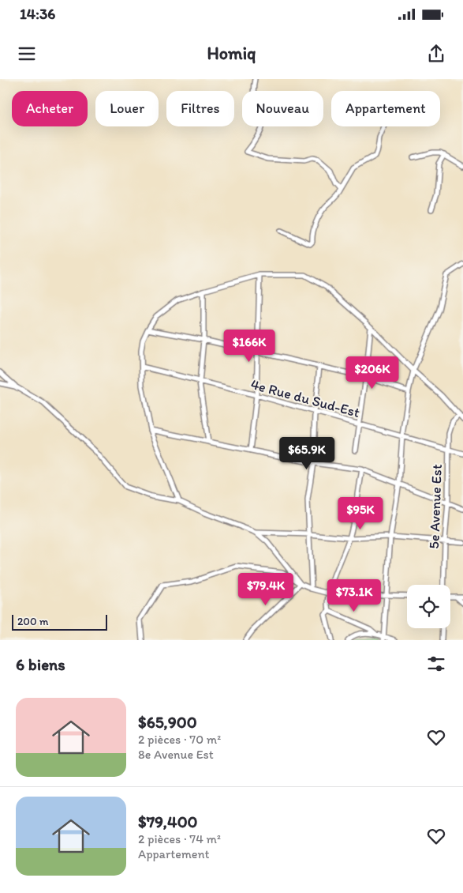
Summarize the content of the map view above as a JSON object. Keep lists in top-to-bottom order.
{
  "streets": {
    "street": ["4e Rue du Sud-Est", "5e Avenue Est"]
  },
  "crossings": [
    ["4e Rue du Sud-Est", "5e Avenue Est"]
  ],
  "scale_bar": "200 m",
  "page": {
    "status": "14:36",
    "header": "Homiq",
    "chip": [
      "Acheter",
      "Louer",
      "Filtres",
      "Nouveau",
      "Appartement"
    ],
    "price": [
      "$166K",
      "$206K",
      "$65.9K",
      "$95K",
      "$79.4K",
      "$73.1K"
    ],
    "scale": "200 m",
    "heading": "6 biens",
    "list": [
      {
        "name": "$65,900",
        "note": "2 pièces · 70 m² · 8e Avenue Est"
      },
      {
        "name": "$79,400",
        "note": "2 pièces · 74 m² · Appartement"
      }
    ]
  }
}
